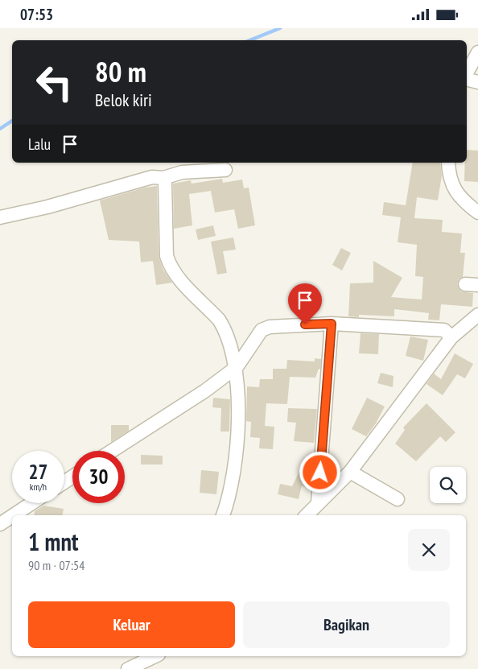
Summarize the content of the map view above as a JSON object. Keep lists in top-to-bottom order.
{
  "page": {
    "status": "07:53",
    "turn": ["80 m", "Belok kiri"],
    "then": "Lalu",
    "speed": "27 km/h",
    "limit": "30",
    "heading": ["1 mnt", "90 m · 07:54"],
    "buttons": ["Keluar", "Bagikan"]
  }
}
